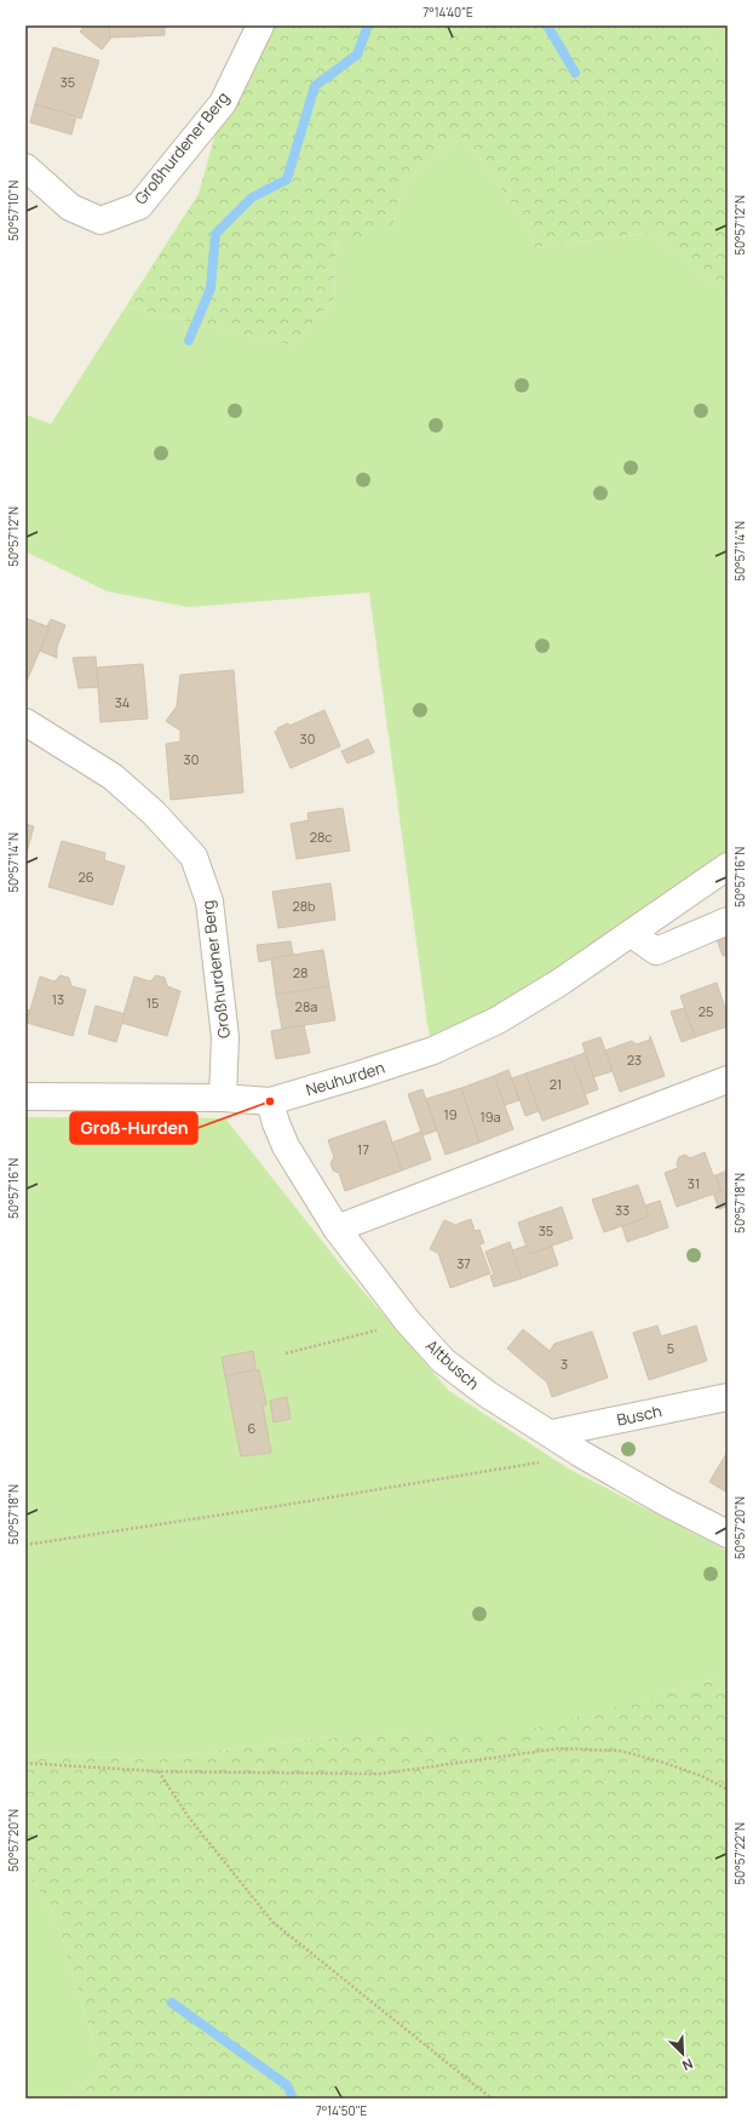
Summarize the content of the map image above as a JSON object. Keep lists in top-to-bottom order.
{
  "streets": {
    "street": [
      "Großhurdener Berg",
      "Neuhurden",
      "Altbusch",
      "Busch"
    ]
  },
  "crossings": [
    ["Großhurdener Berg", "Neuhurden"],
    ["Neuhurden", "Altbusch"],
    ["Altbusch", "Busch"]
  ],
  "places": ["Groß-Hurden"],
  "house_numbers": [
    "35",
    "34",
    "30",
    "30",
    "28c",
    "26",
    "28b",
    "28",
    "13",
    "15",
    "28a",
    "25",
    "23",
    "21",
    "19",
    "19a",
    "17",
    "31",
    "33",
    "35",
    "37",
    "5",
    "3",
    "6"
  ],
  "north": "bottom right",
  "coordinates": [
    "7°14'40\"E",
    "50°57'10\"N",
    "50°57'12\"N",
    "50°57'14\"N",
    "50°57'16\"N",
    "50°57'18\"N",
    "50°57'20\"N",
    "50°57'22\"N",
    "7°14'50\"E"
  ]
}
